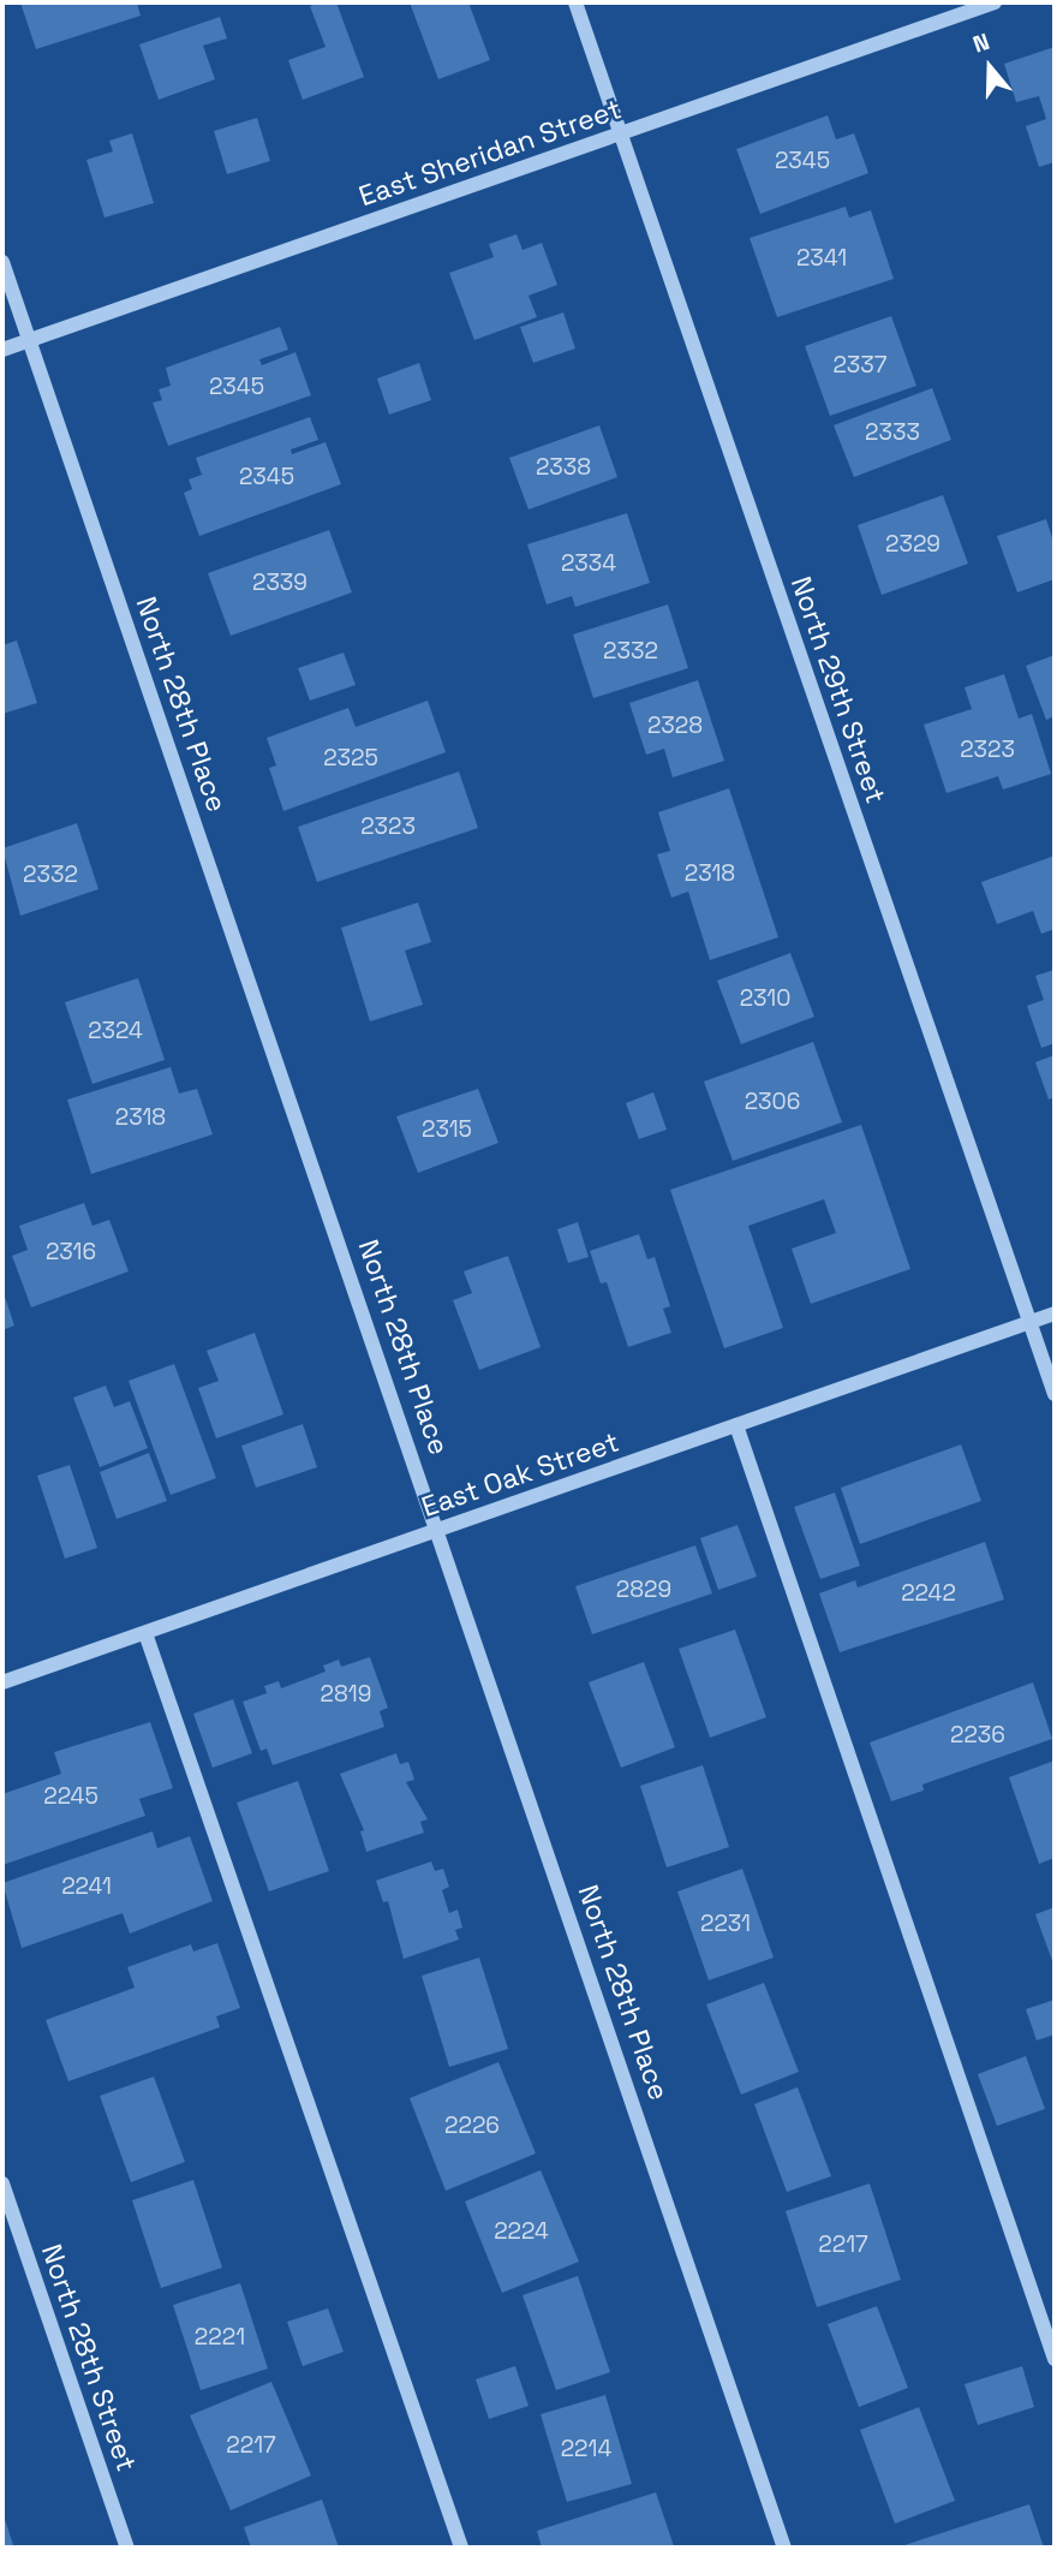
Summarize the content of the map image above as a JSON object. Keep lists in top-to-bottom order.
{
  "streets": {
    "street": [
      "East Sheridan Street",
      "North 29th Street",
      "North 28th Place",
      "East Oak Street",
      "North 28th Street"
    ]
  },
  "crossings": [
    ["East Sheridan Street", "North 29th Street"],
    ["East Sheridan Street", "North 28th Place"],
    ["North 29th Street", "East Oak Street"],
    ["North 28th Place", "East Oak Street"]
  ],
  "house_numbers": [
    "2345",
    "2341",
    "2337",
    "2345",
    "2333",
    "2338",
    "2345",
    "2329",
    "2334",
    "2339",
    "2332",
    "2328",
    "2323",
    "2325",
    "2323",
    "2318",
    "2332",
    "2310",
    "2324",
    "2306",
    "2318",
    "2315",
    "2316",
    "2829",
    "2242",
    "2819",
    "2236",
    "2245",
    "2241",
    "2231",
    "2226",
    "2224",
    "2217",
    "2221",
    "2217",
    "2214"
  ],
  "north": "top"
}
